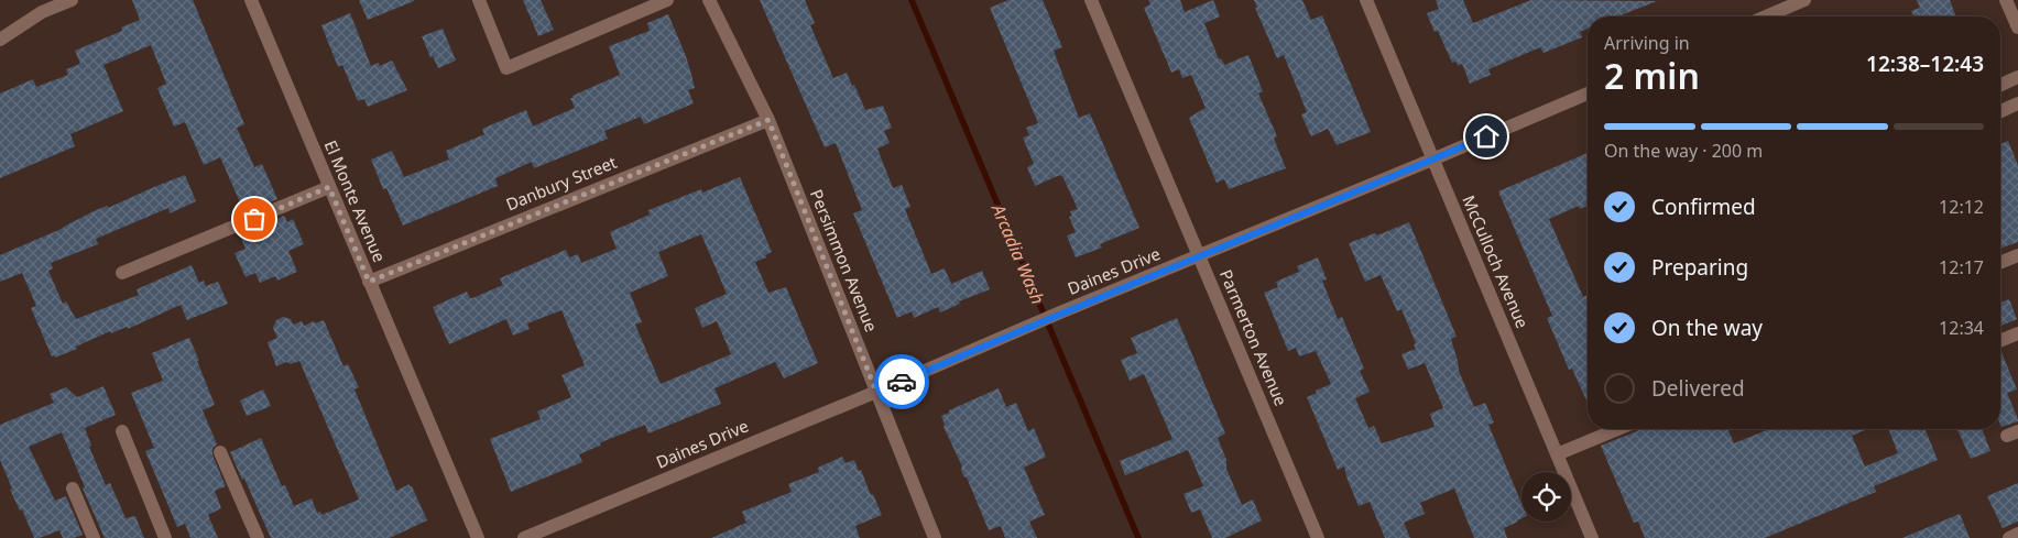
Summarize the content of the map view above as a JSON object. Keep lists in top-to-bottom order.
{
  "streets": {
    "street": [
      "Danbury Street",
      "El Monte Avenue",
      "Persimmon Avenue",
      "McCulloch Avenue",
      "Daines Drive",
      "Parmerton Avenue"
    ]
  },
  "crossings": [
    ["Danbury Street", "El Monte Avenue"],
    ["Danbury Street", "Persimmon Avenue"],
    ["Persimmon Avenue", "Daines Drive"],
    ["McCulloch Avenue", "Daines Drive"],
    ["Daines Drive", "Parmerton Avenue"]
  ],
  "water": ["Arcadia Wash"],
  "page": {
    "heading": ["2 min", "Arriving in", "12:38–12:43"],
    "bar": "On the way · 200 m",
    "list": [
      ["Confirmed", "12:12"],
      ["Preparing", "12:17"],
      ["On the way", "12:34"],
      "Delivered"
    ]
  }
}
